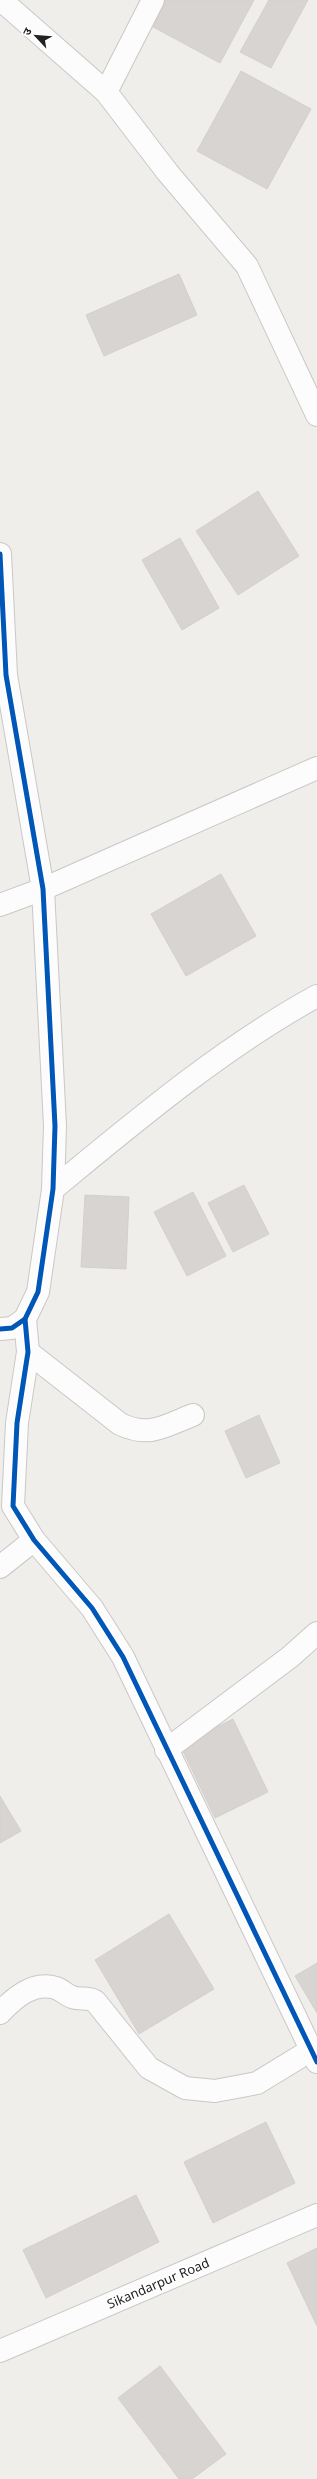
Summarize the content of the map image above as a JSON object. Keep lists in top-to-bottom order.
{
  "streets": {
    "street": ["Sikandarpur Road"]
  },
  "north": "top left"
}
